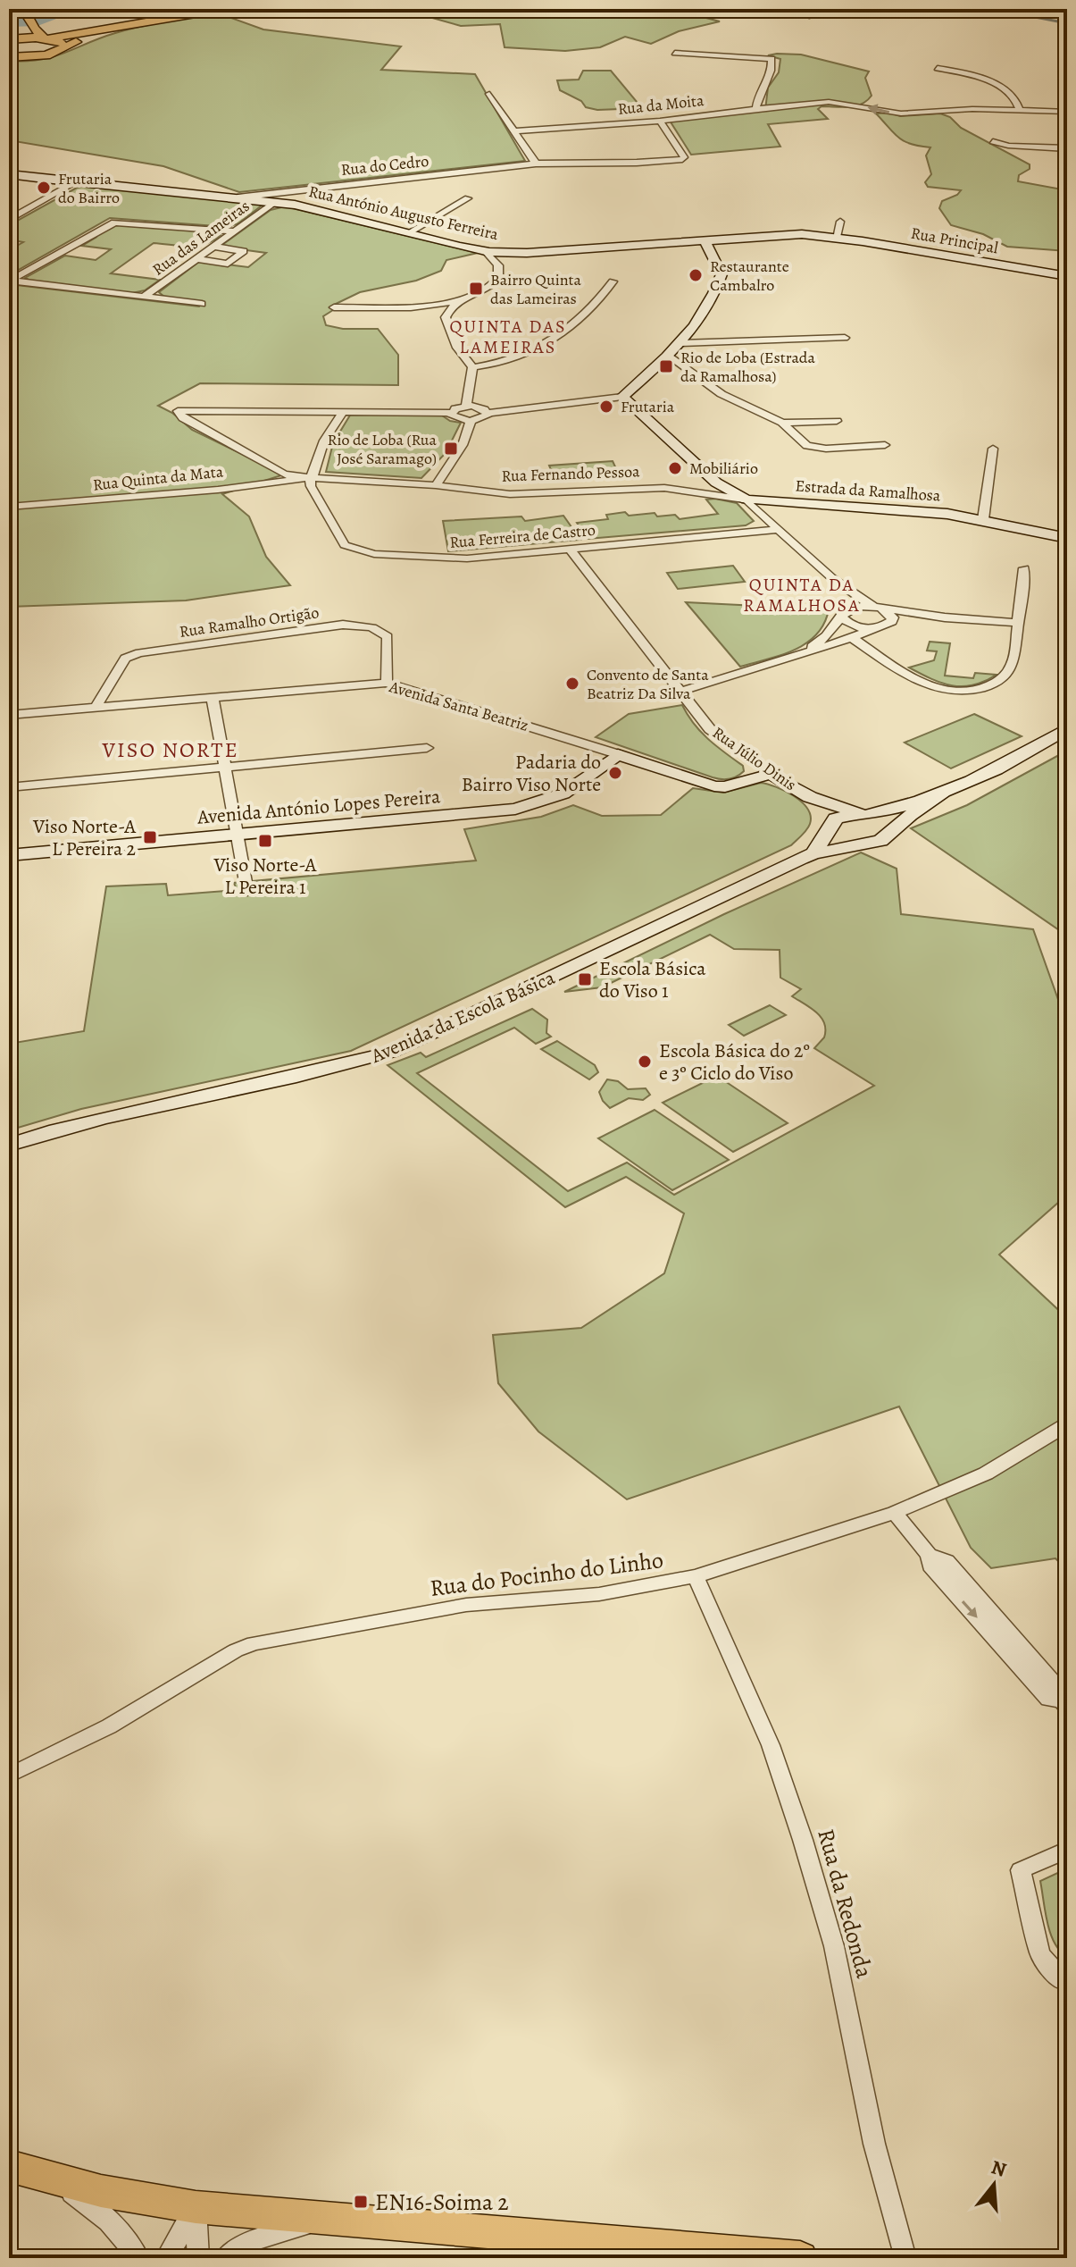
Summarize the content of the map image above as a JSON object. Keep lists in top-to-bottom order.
{
  "streets": {
    "street": [
      "Rua da Moita",
      "Rua do Cedro",
      "Rua António Augusto Ferreira",
      "Rua das Lameiras",
      "Rua Principal",
      "Rua Fernando Pessoa",
      "Rua Quinta da Mata",
      "Estrada da Ramalhosa",
      "Rua Ferreira de Castro",
      "Rua Ramalho Ortigão",
      "Avenida Santa Beatriz",
      "Rua Júlio Dinis",
      "Avenida António Lopes Pereira",
      "Avenida da Escola Básica",
      "Rua do Pocinho do Linho",
      "Rua da Redonda"
    ]
  },
  "crossings": [
    ["Rua da Moita", "Rua do Cedro"],
    ["Rua do Cedro", "Rua António Augusto Ferreira"],
    ["Rua António Augusto Ferreira", "Rua das Lameiras"],
    ["Rua António Augusto Ferreira", "Rua Principal"],
    ["Rua Fernando Pessoa", "Rua Quinta da Mata"],
    ["Rua Fernando Pessoa", "Estrada da Ramalhosa"],
    ["Rua Fernando Pessoa", "Rua Ferreira de Castro"],
    ["Rua Quinta da Mata", "Rua Ferreira de Castro"],
    ["Estrada da Ramalhosa", "Rua Ferreira de Castro"],
    ["Rua Ferreira de Castro", "Rua Júlio Dinis"],
    ["Rua Ramalho Ortigão", "Avenida Santa Beatriz"],
    ["Avenida Santa Beatriz", "Rua Júlio Dinis"],
    ["Avenida Santa Beatriz", "Avenida António Lopes Pereira"],
    ["Rua Júlio Dinis", "Avenida da Escola Básica"],
    ["Rua do Pocinho do Linho", "Rua da Redonda"]
  ],
  "one_way": ["Rua da Moita"],
  "districts": ["QUINTA DAS LAMEIRAS", "QUINTA DA RAMALHOSA", "VISO NORTE"],
  "places": {
    "other": [
      "Frutaria do Bairro",
      "Restaurante Cambalro",
      "Frutaria",
      "Mobiliário",
      "Convento de Santa Beatriz Da Silva",
      "Padaria do Bairro Viso Norte",
      "Escola Básica do 2º e 3º Ciclo do Viso"
    ],
    "transit": [
      "Bairro Quinta das Lameiras",
      "Rio de Loba (Estrada da Ramalhosa)",
      "Rio de Loba (Rua José Saramago)",
      "Viso Norte-A L Pereira 2",
      "Viso Norte-A L Pereira 1",
      "Escola Básica do Viso 1",
      "EN16-Soima 2"
    ]
  },
  "north": "top"
}
